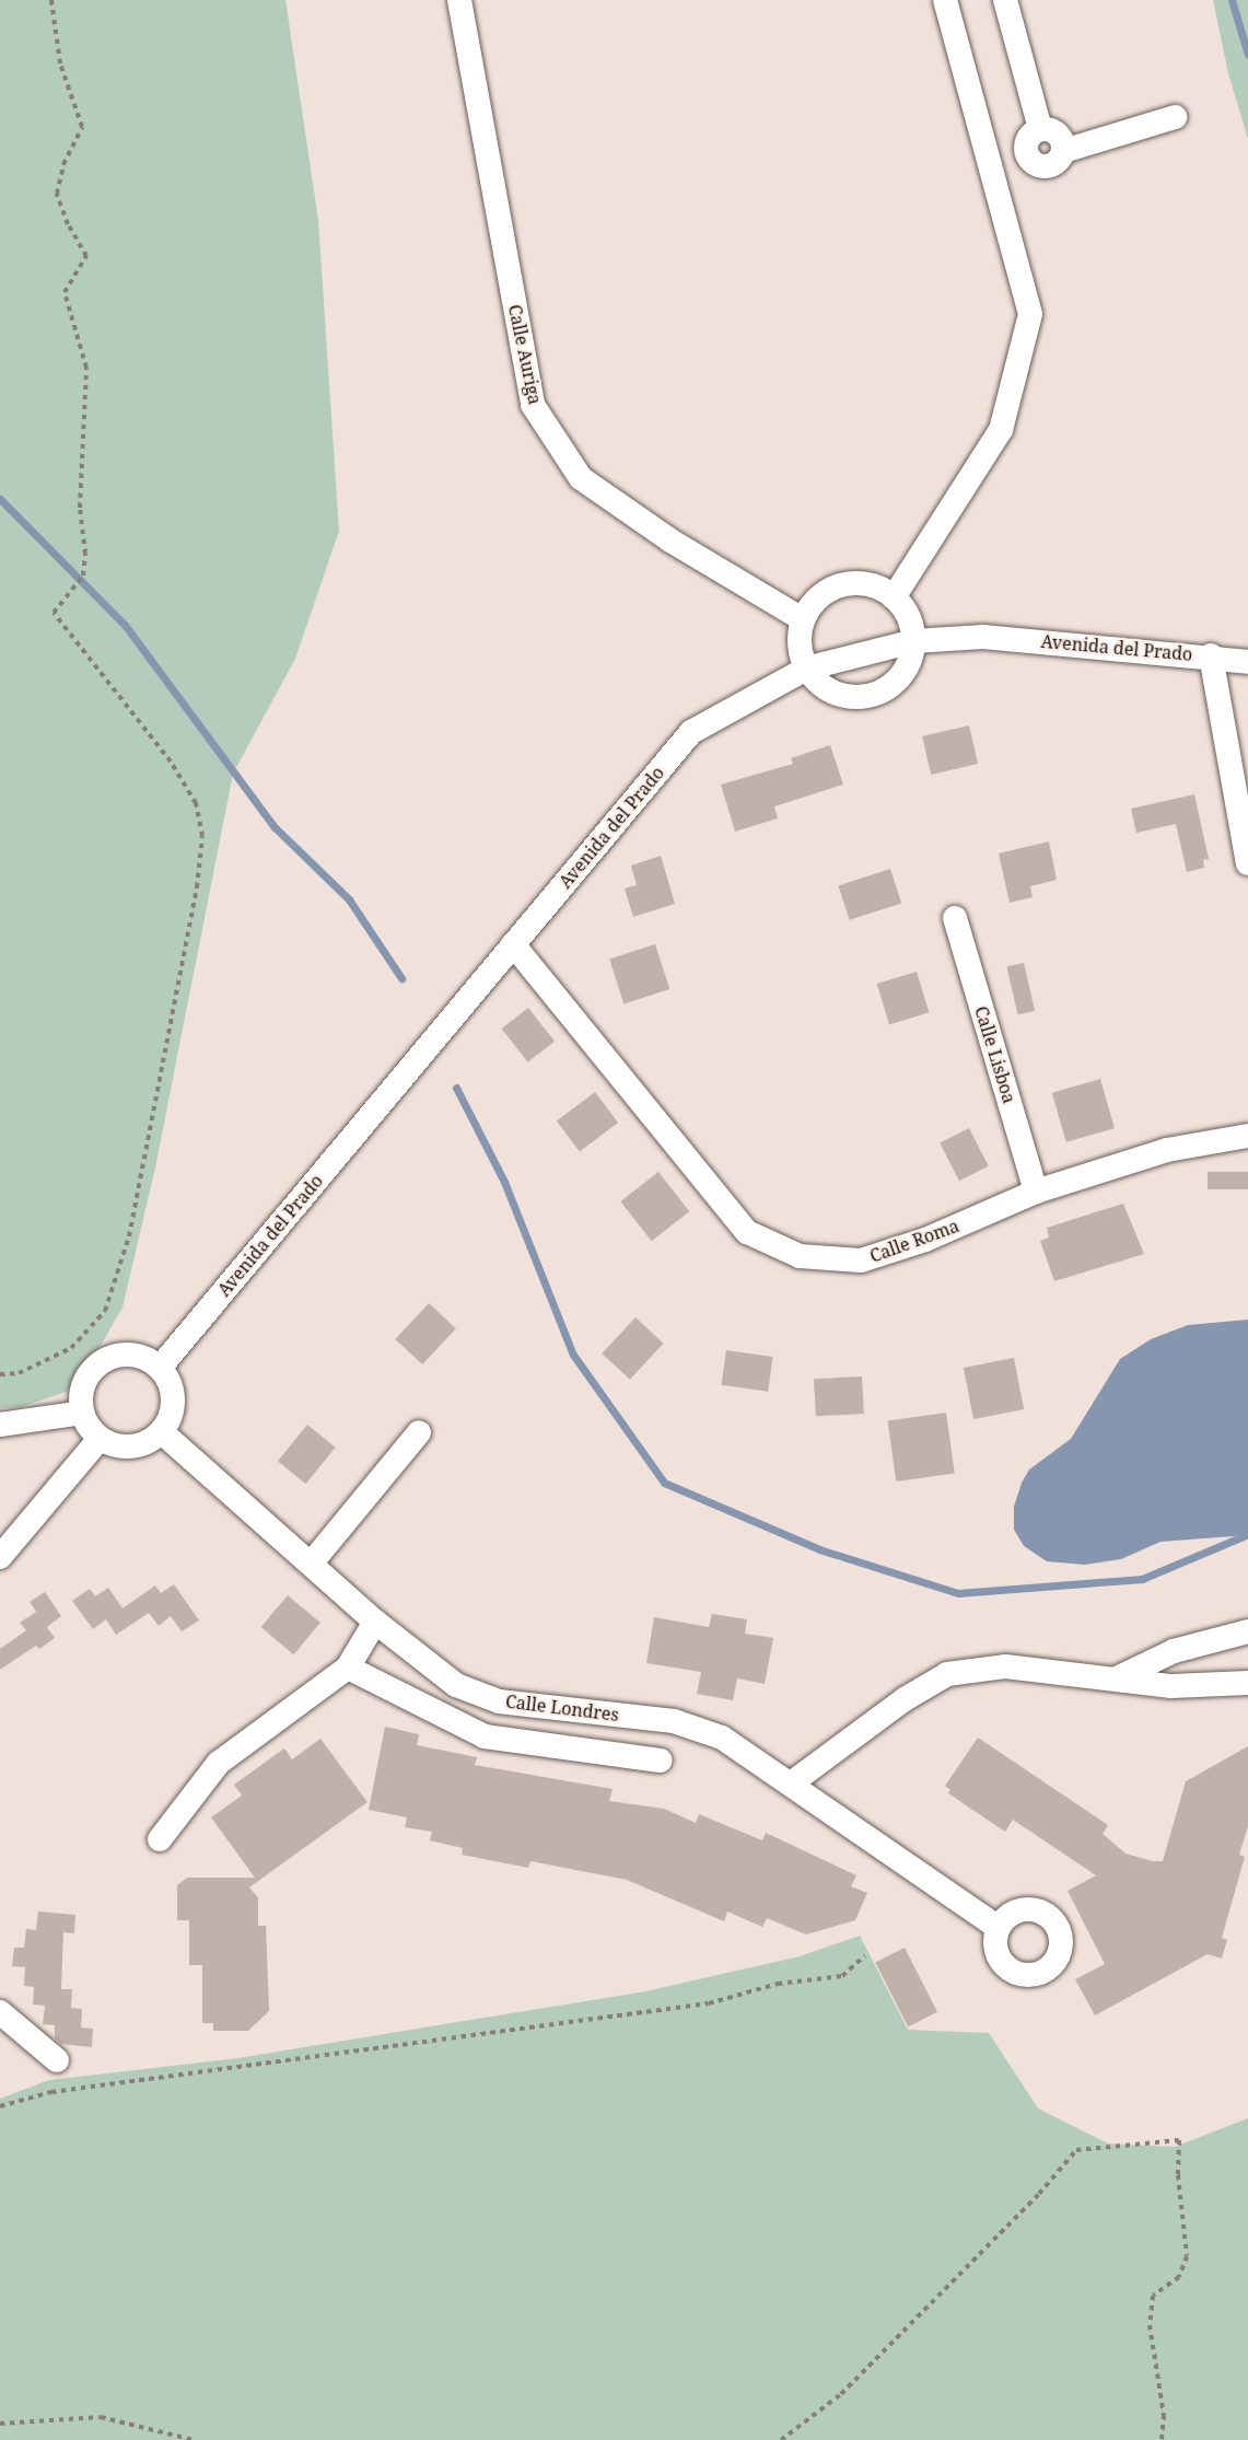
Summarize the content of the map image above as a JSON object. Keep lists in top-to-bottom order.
{
  "streets": {
    "street": [
      "Calle Auriga",
      "Avenida del Prado",
      "Calle Lisboa",
      "Calle Roma",
      "Calle Londres"
    ]
  },
  "crossings": [
    ["Avenida del Prado", "Calle Roma"],
    ["Avenida del Prado", "Calle Londres"],
    ["Calle Lisboa", "Calle Roma"]
  ]
}
